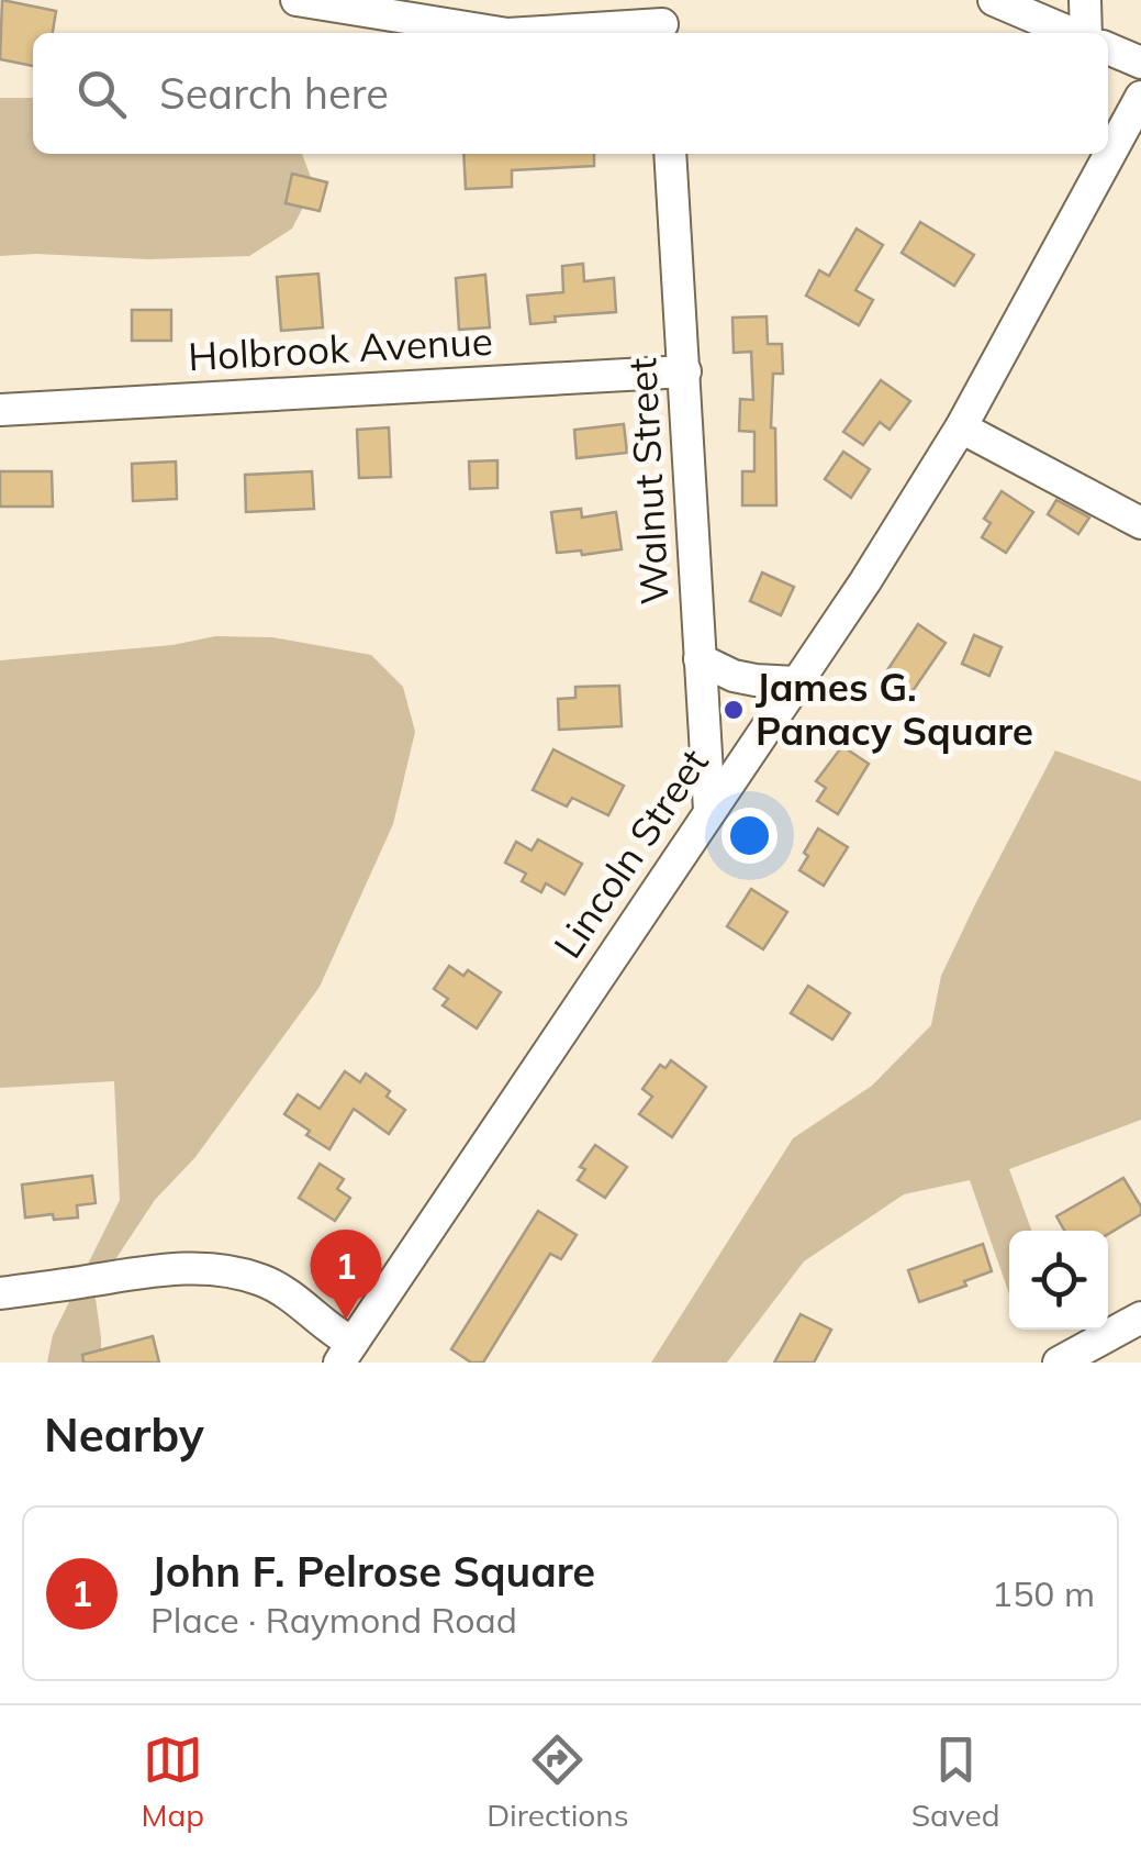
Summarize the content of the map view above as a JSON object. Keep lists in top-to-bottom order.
{
  "streets": {
    "street": ["Holbrook Avenue", "Walnut Street", "Lincoln Street"]
  },
  "crossings": [
    ["Holbrook Avenue", "Walnut Street"],
    ["Walnut Street", "Lincoln Street"]
  ],
  "places": ["James G. Panacy Square"],
  "page": {
    "search": "Search here",
    "pins": "1",
    "heading": "Nearby",
    "list": [
      {
        "mark": "1",
        "name": "John F. Pelrose Square",
        "note": "Place · Raymond Road",
        "value": "150 m"
      }
    ],
    "nav": ["Map", "Directions", "Saved"]
  }
}
